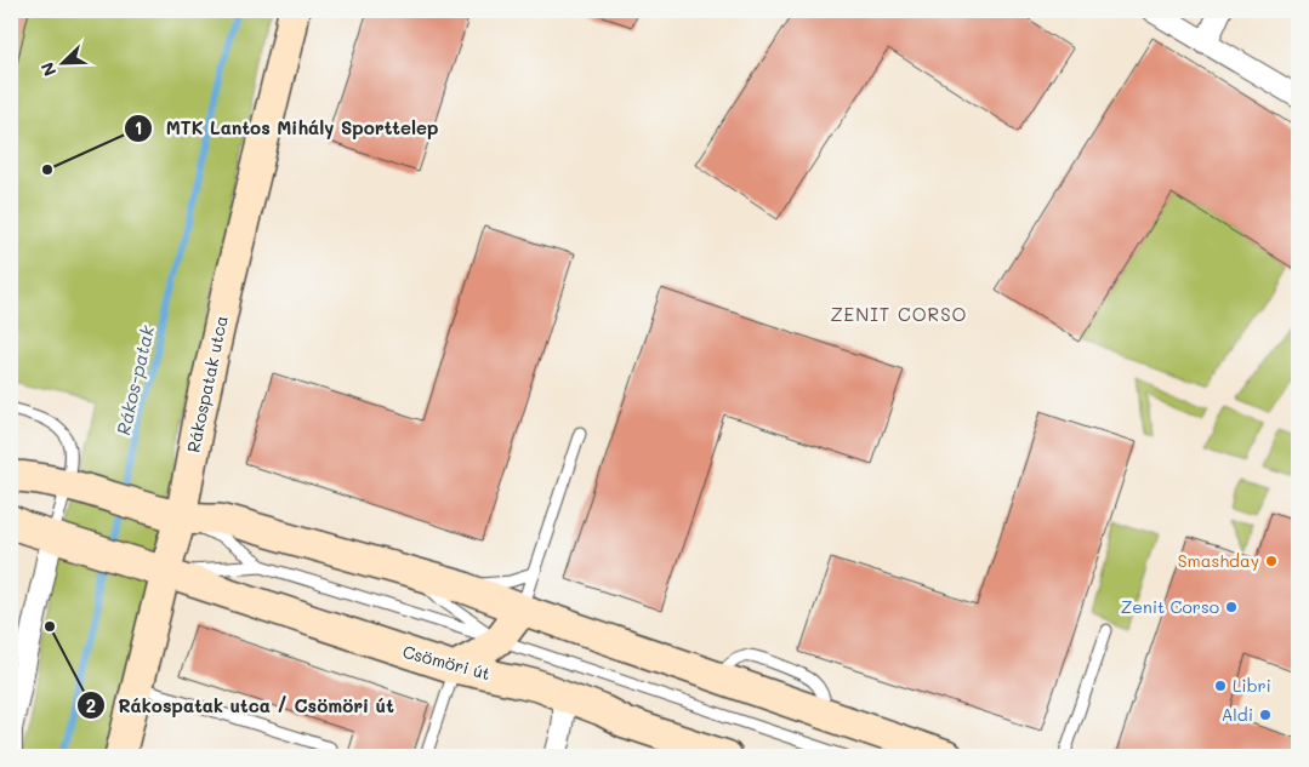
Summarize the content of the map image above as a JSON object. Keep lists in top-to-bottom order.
{
  "streets": {
    "main road": ["Rákospatak utca", "Csömöri út"]
  },
  "crossings": [
    ["Rákospatak utca", "Csömöri út"]
  ],
  "districts": ["ZENIT CORSO"],
  "water": ["Rákos-patak"],
  "places": [
    "MTK Lantos Mihály Sporttelep",
    "Smashday",
    "Zenit Corso",
    "Rákospatak utca / Csömöri út",
    "Libri",
    "Aldi"
  ],
  "north": "bottom left"
}
